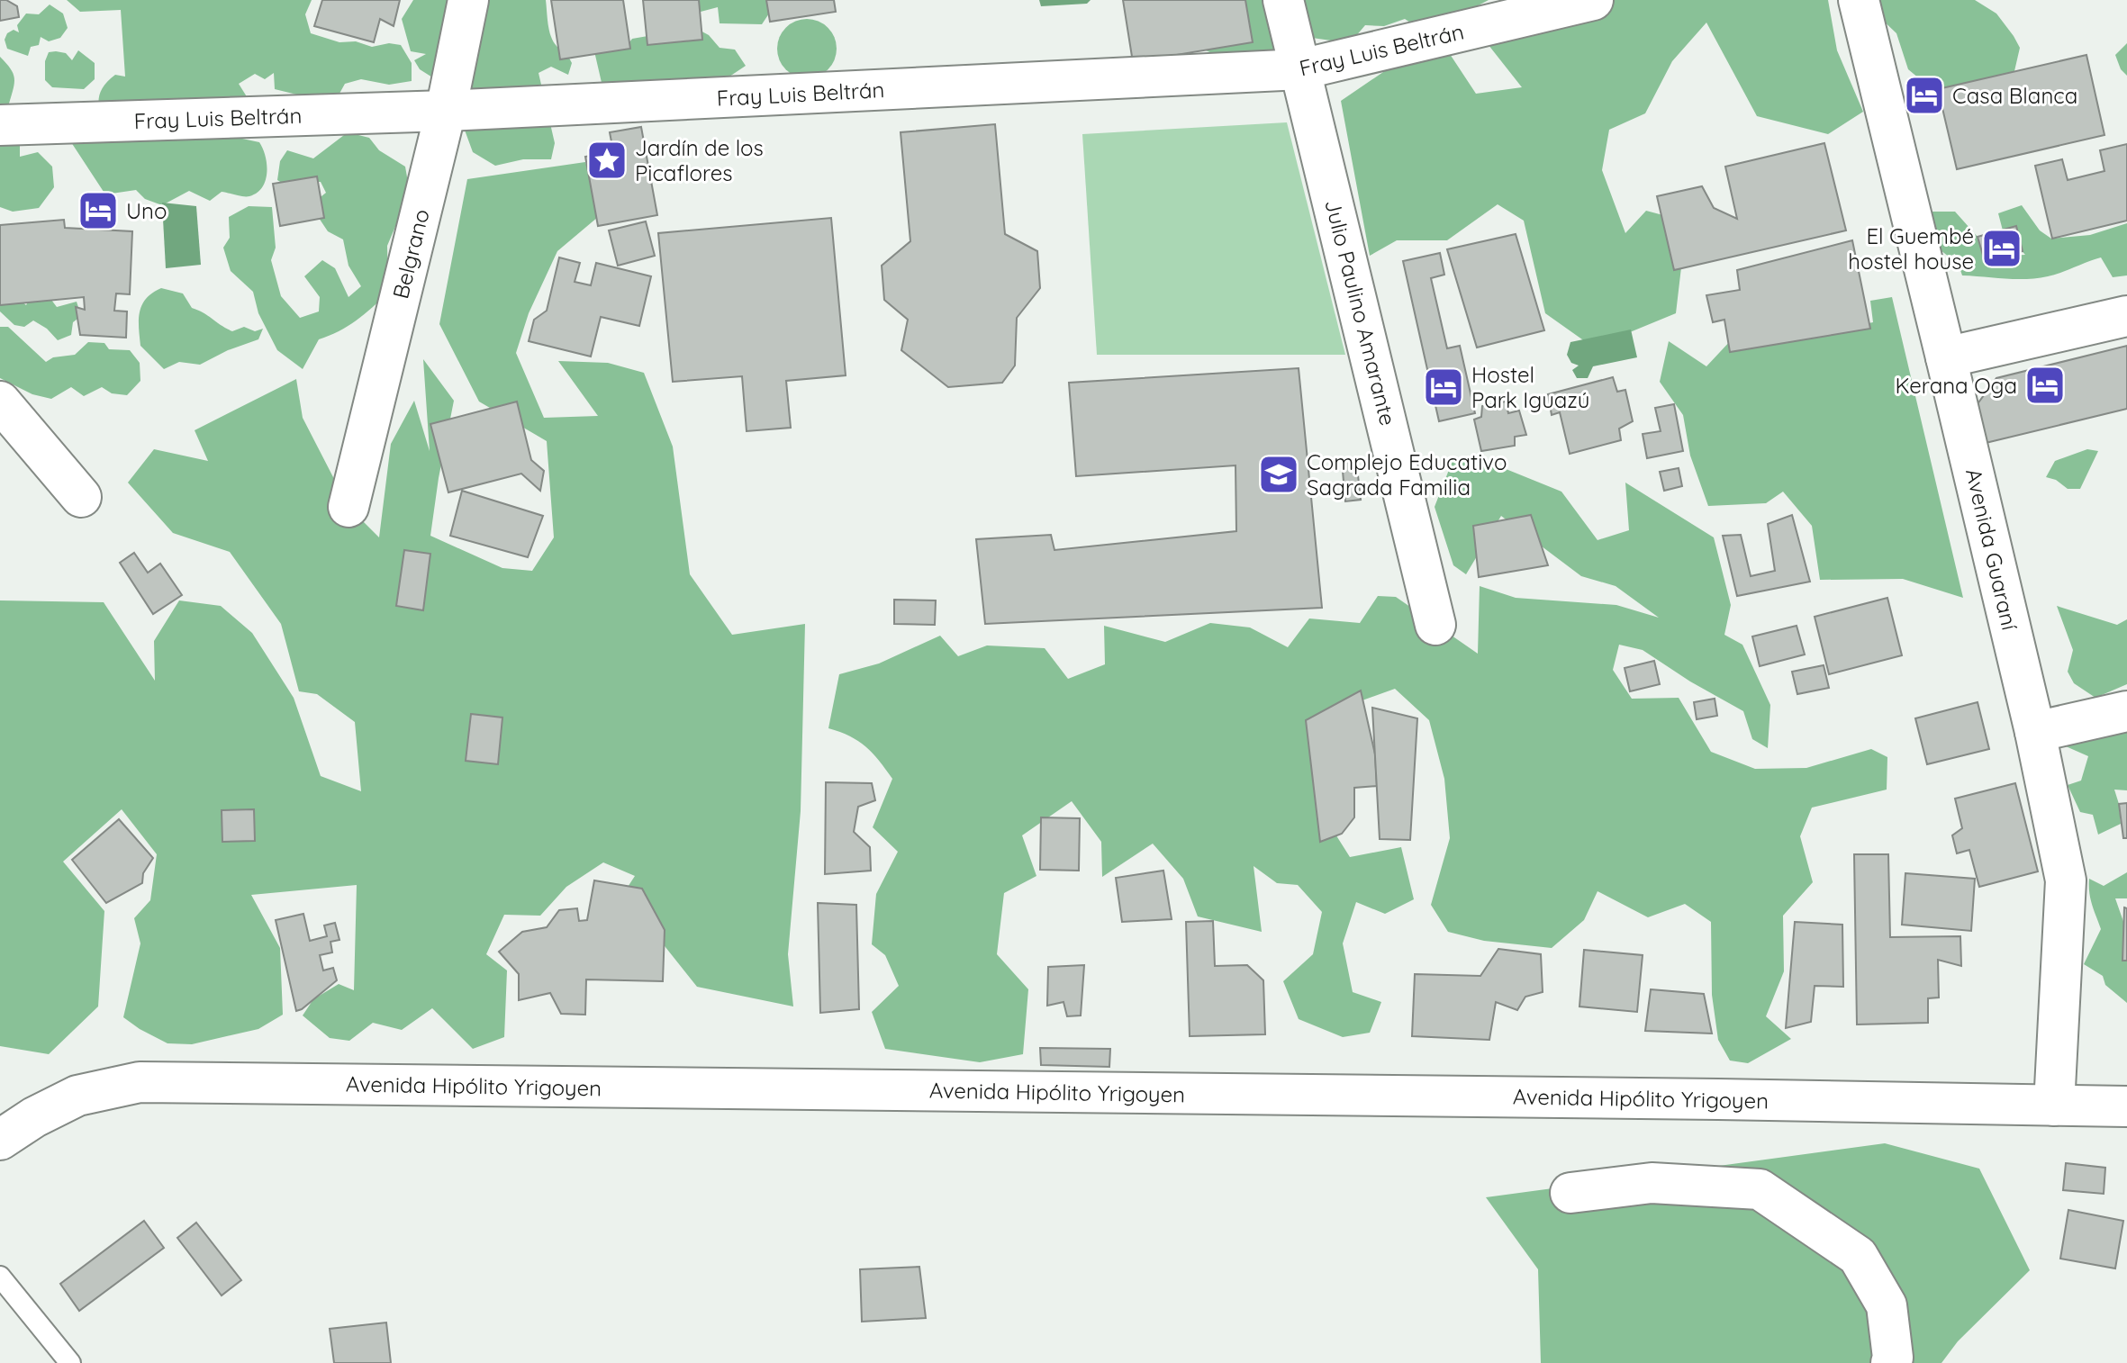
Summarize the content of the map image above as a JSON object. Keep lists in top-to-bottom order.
{
  "streets": {
    "street": [
      "Fray Luis Beltrán",
      "Belgrano",
      "Julio Paulino Amarante",
      "Avenida Guaraní",
      "Avenida Hipólito Yrigoyen"
    ]
  },
  "crossings": [
    ["Fray Luis Beltrán", "Belgrano"],
    ["Fray Luis Beltrán", "Julio Paulino Amarante"],
    ["Avenida Guaraní", "Avenida Hipólito Yrigoyen"]
  ],
  "places": {
    "hotel": [
      "Casa Blanca",
      "Uno",
      "El Guembé hostel house",
      "Kerana Oga",
      "Hostel Park Iguazú"
    ],
    "place": ["Jardín de los Picaflores"],
    "school or university": ["Complejo Educativo Sagrada Familia"]
  }
}
